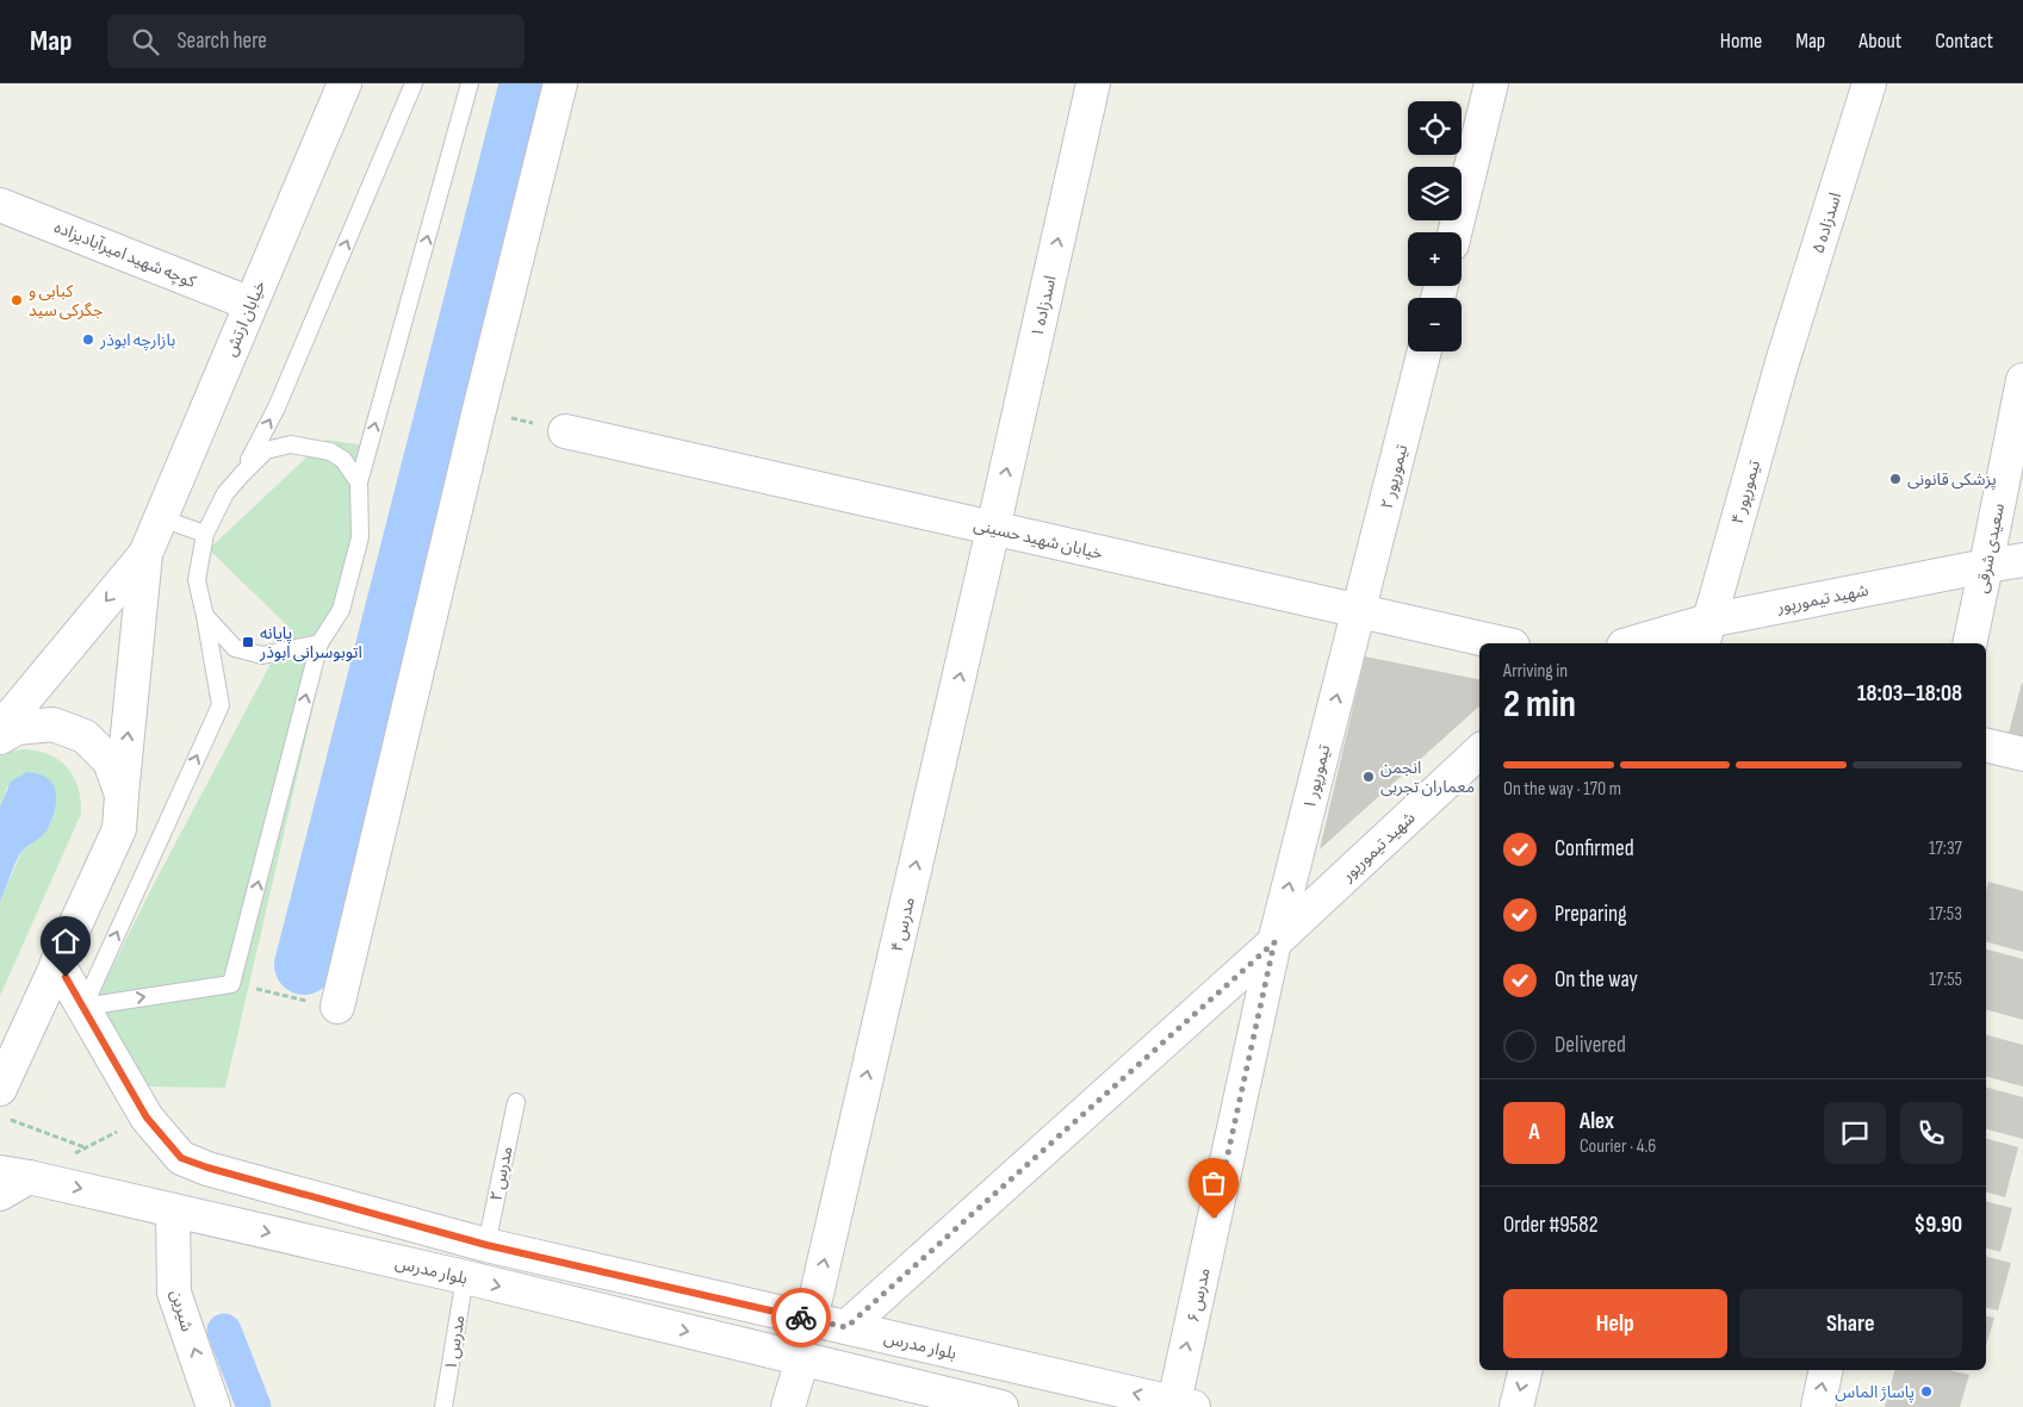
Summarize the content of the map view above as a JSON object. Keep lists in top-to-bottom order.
{
  "streets": {
    "street": [
      "اسدزاده ۵",
      "کوچه شهید امیرآبادیزاده",
      "اسدزاده ۱",
      "خیابان ارتش",
      "تیمورپور ۲",
      "تیمورپور ۴",
      "خیابان شهید حسینی",
      "سعیدی شرقی",
      "شهید تیمورپور",
      "تیمورپور ۱",
      "مدرس ۴",
      "بلوار مدرس",
      "مدرس ۶",
      "شیرین"
    ],
    "lane": ["مدرس ۲", "مدرس ۱"]
  },
  "crossings": [
    ["اسدزاده ۵", "تیمورپور ۴"],
    ["کوچه شهید امیرآبادیزاده", "خیابان ارتش"],
    ["اسدزاده ۱", "خیابان شهید حسینی"],
    ["اسدزاده ۱", "مدرس ۴"],
    ["تیمورپور ۲", "خیابان شهید حسینی"],
    ["تیمورپور ۲", "تیمورپور ۱"],
    ["تیمورپور ۴", "شهید تیمورپور"],
    ["خیابان شهید حسینی", "تیمورپور ۱"],
    ["خیابان شهید حسینی", "مدرس ۴"],
    ["سعیدی شرقی", "شهید تیمورپور"],
    ["شهید تیمورپور", "تیمورپور ۱"],
    ["شهید تیمورپور", "بلوار مدرس"],
    ["شهید تیمورپور", "مدرس ۶"],
    ["تیمورپور ۱", "مدرس ۶"],
    ["مدرس ۴", "بلوار مدرس"],
    ["مدرس ۲", "بلوار مدرس"],
    ["بلوار مدرس", "مدرس ۶"],
    ["بلوار مدرس", "شیرین"],
    ["بلوار مدرس", "مدرس ۱"]
  ],
  "one_way": [
    "اسدزاده ۱",
    "تیمورپور ۱",
    "مدرس ۴",
    "مدرس ۶",
    "شیرین"
  ],
  "places": {
    "other": [
      "کبابی و جگرکی سید",
      "بازارچه ابوذر",
      "پزشکی قانونی",
      "انجمن معماران تجربی",
      "پاساژ الماس"
    ],
    "transit": ["پایانه اتوبوسرانی ابوذر"]
  },
  "page": {
    "header": "Map",
    "search": "Search here",
    "nav": [
      "Home",
      "Map",
      "About",
      "Contact"
    ],
    "map_buttons": ["+", "−"],
    "heading": ["2 min", "Arriving in", "18:03–18:08"],
    "panel": [
      "Alex",
      "Courier · 4.6",
      "Order #9582",
      "$9.90"
    ],
    "bar": "On the way · 170 m",
    "list": [
      ["Confirmed", "17:37"],
      ["Preparing", "17:53"],
      ["On the way", "17:55"],
      "Delivered"
    ],
    "round": "A",
    "buttons": ["Help", "Share"]
  }
}
